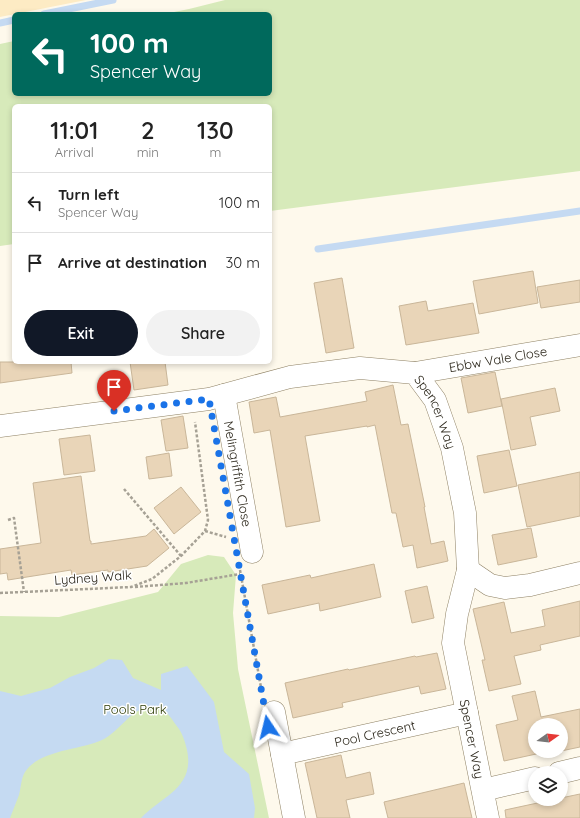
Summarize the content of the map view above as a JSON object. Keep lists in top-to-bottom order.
{
  "streets": {
    "street": [
      "Ebbw Vale Close",
      "Spencer Way",
      "Melingriffith Close",
      "Pool Crescent"
    ],
    "path": ["Lydney Walk"]
  },
  "crossings": [
    ["Ebbw Vale Close", "Spencer Way"],
    ["Spencer Way", "Melingriffith Close"],
    ["Spencer Way", "Pool Crescent"]
  ],
  "parks": ["Pools Park"],
  "north": "right",
  "page": {
    "turn": ["100 m", "Spencer Way"],
    "eta": [
      "11:01",
      "Arrival",
      "2",
      "min",
      "130",
      "m"
    ],
    "list": [
      {
        "name": "Turn left",
        "note": "Spencer Way",
        "value": "100 m"
      },
      {
        "name": "Arrive at destination",
        "value": "30 m"
      }
    ],
    "buttons": ["Exit", "Share"]
  }
}
